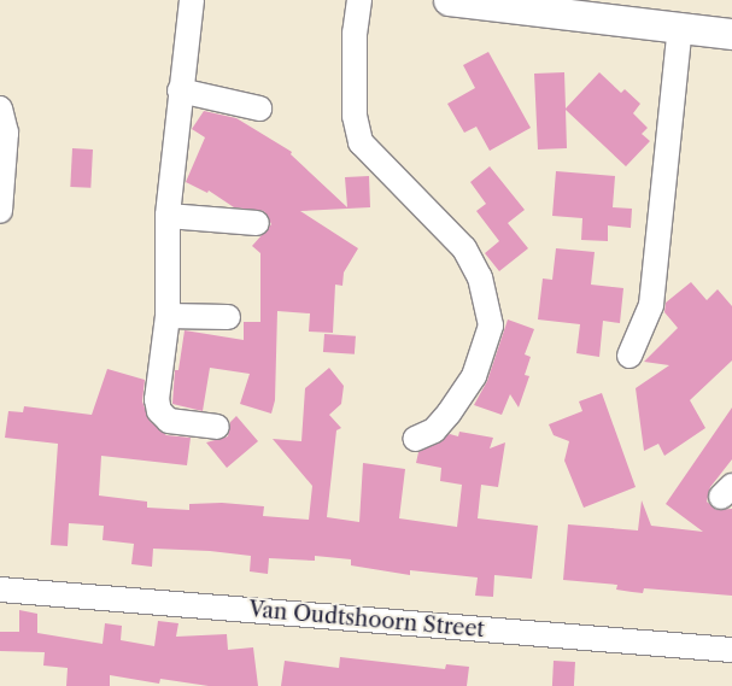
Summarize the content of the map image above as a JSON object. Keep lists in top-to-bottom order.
{
  "streets": {
    "street": ["Van Oudtshoorn Street"]
  }
}
